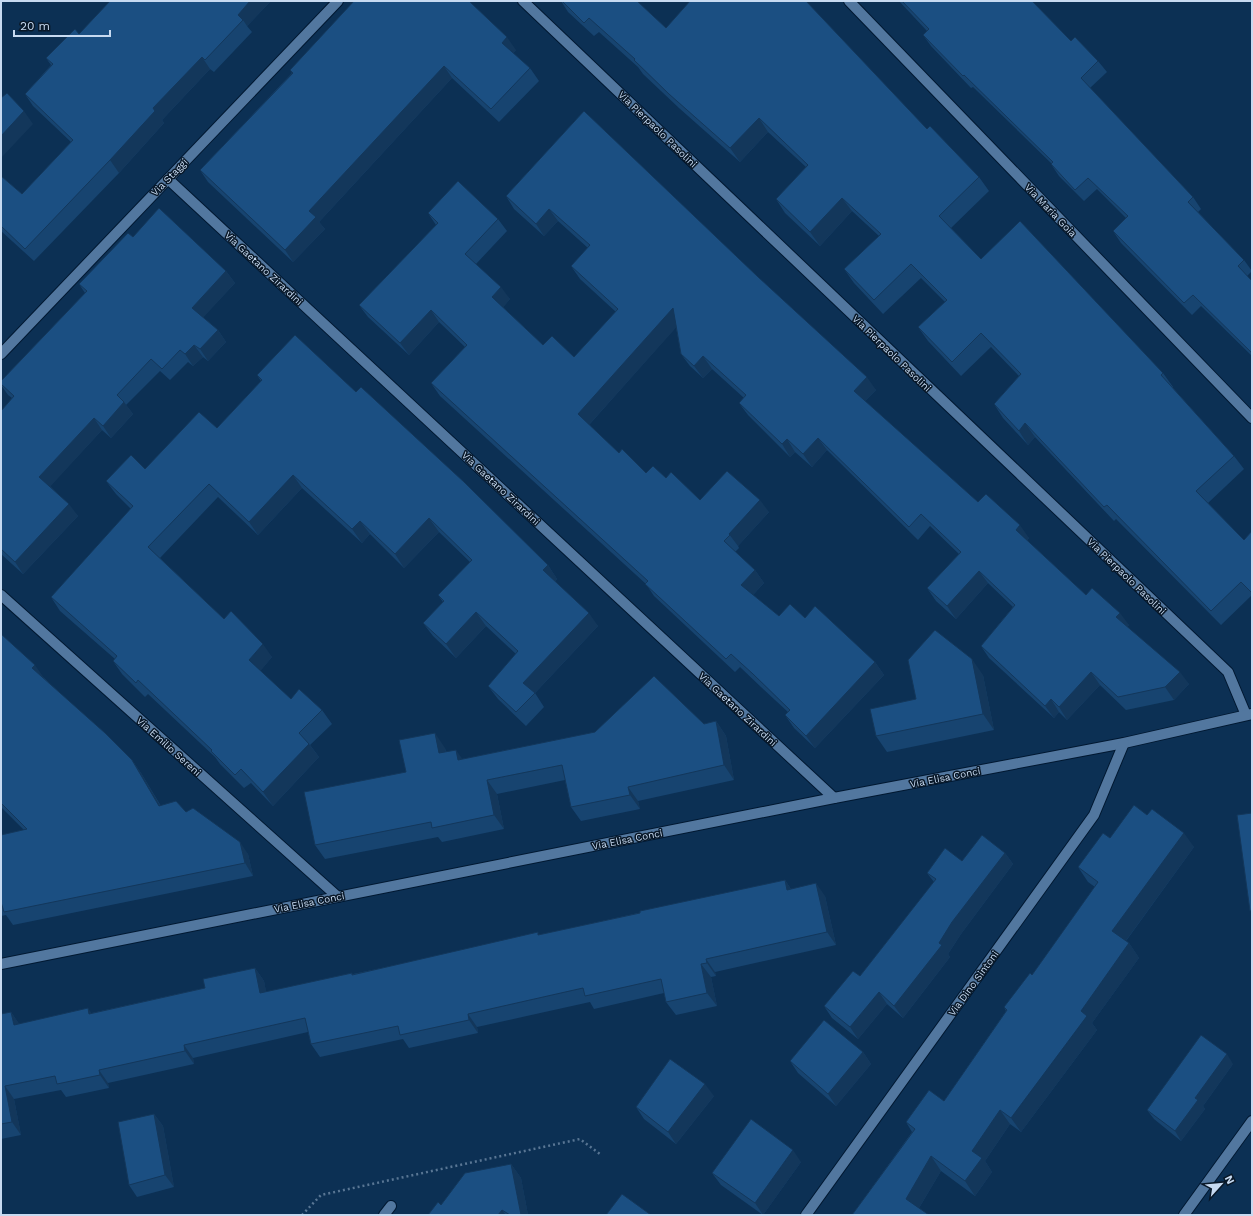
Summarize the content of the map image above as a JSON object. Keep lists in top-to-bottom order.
{
  "streets": {
    "street": [
      "Via Pierpaolo Pasolini",
      "Via Staggi",
      "Via Maria Goia",
      "Via Gaetano Zirardini",
      "Via Emilio Sereni",
      "Via Elisa Conci",
      "Via Dino Sintoni"
    ]
  },
  "crossings": [
    ["Via Pierpaolo Pasolini", "Via Elisa Conci"],
    ["Via Staggi", "Via Gaetano Zirardini"],
    ["Via Gaetano Zirardini", "Via Elisa Conci"],
    ["Via Emilio Sereni", "Via Elisa Conci"],
    ["Via Elisa Conci", "Via Dino Sintoni"]
  ],
  "scale_bar": "20 m",
  "north": "top right"
}
